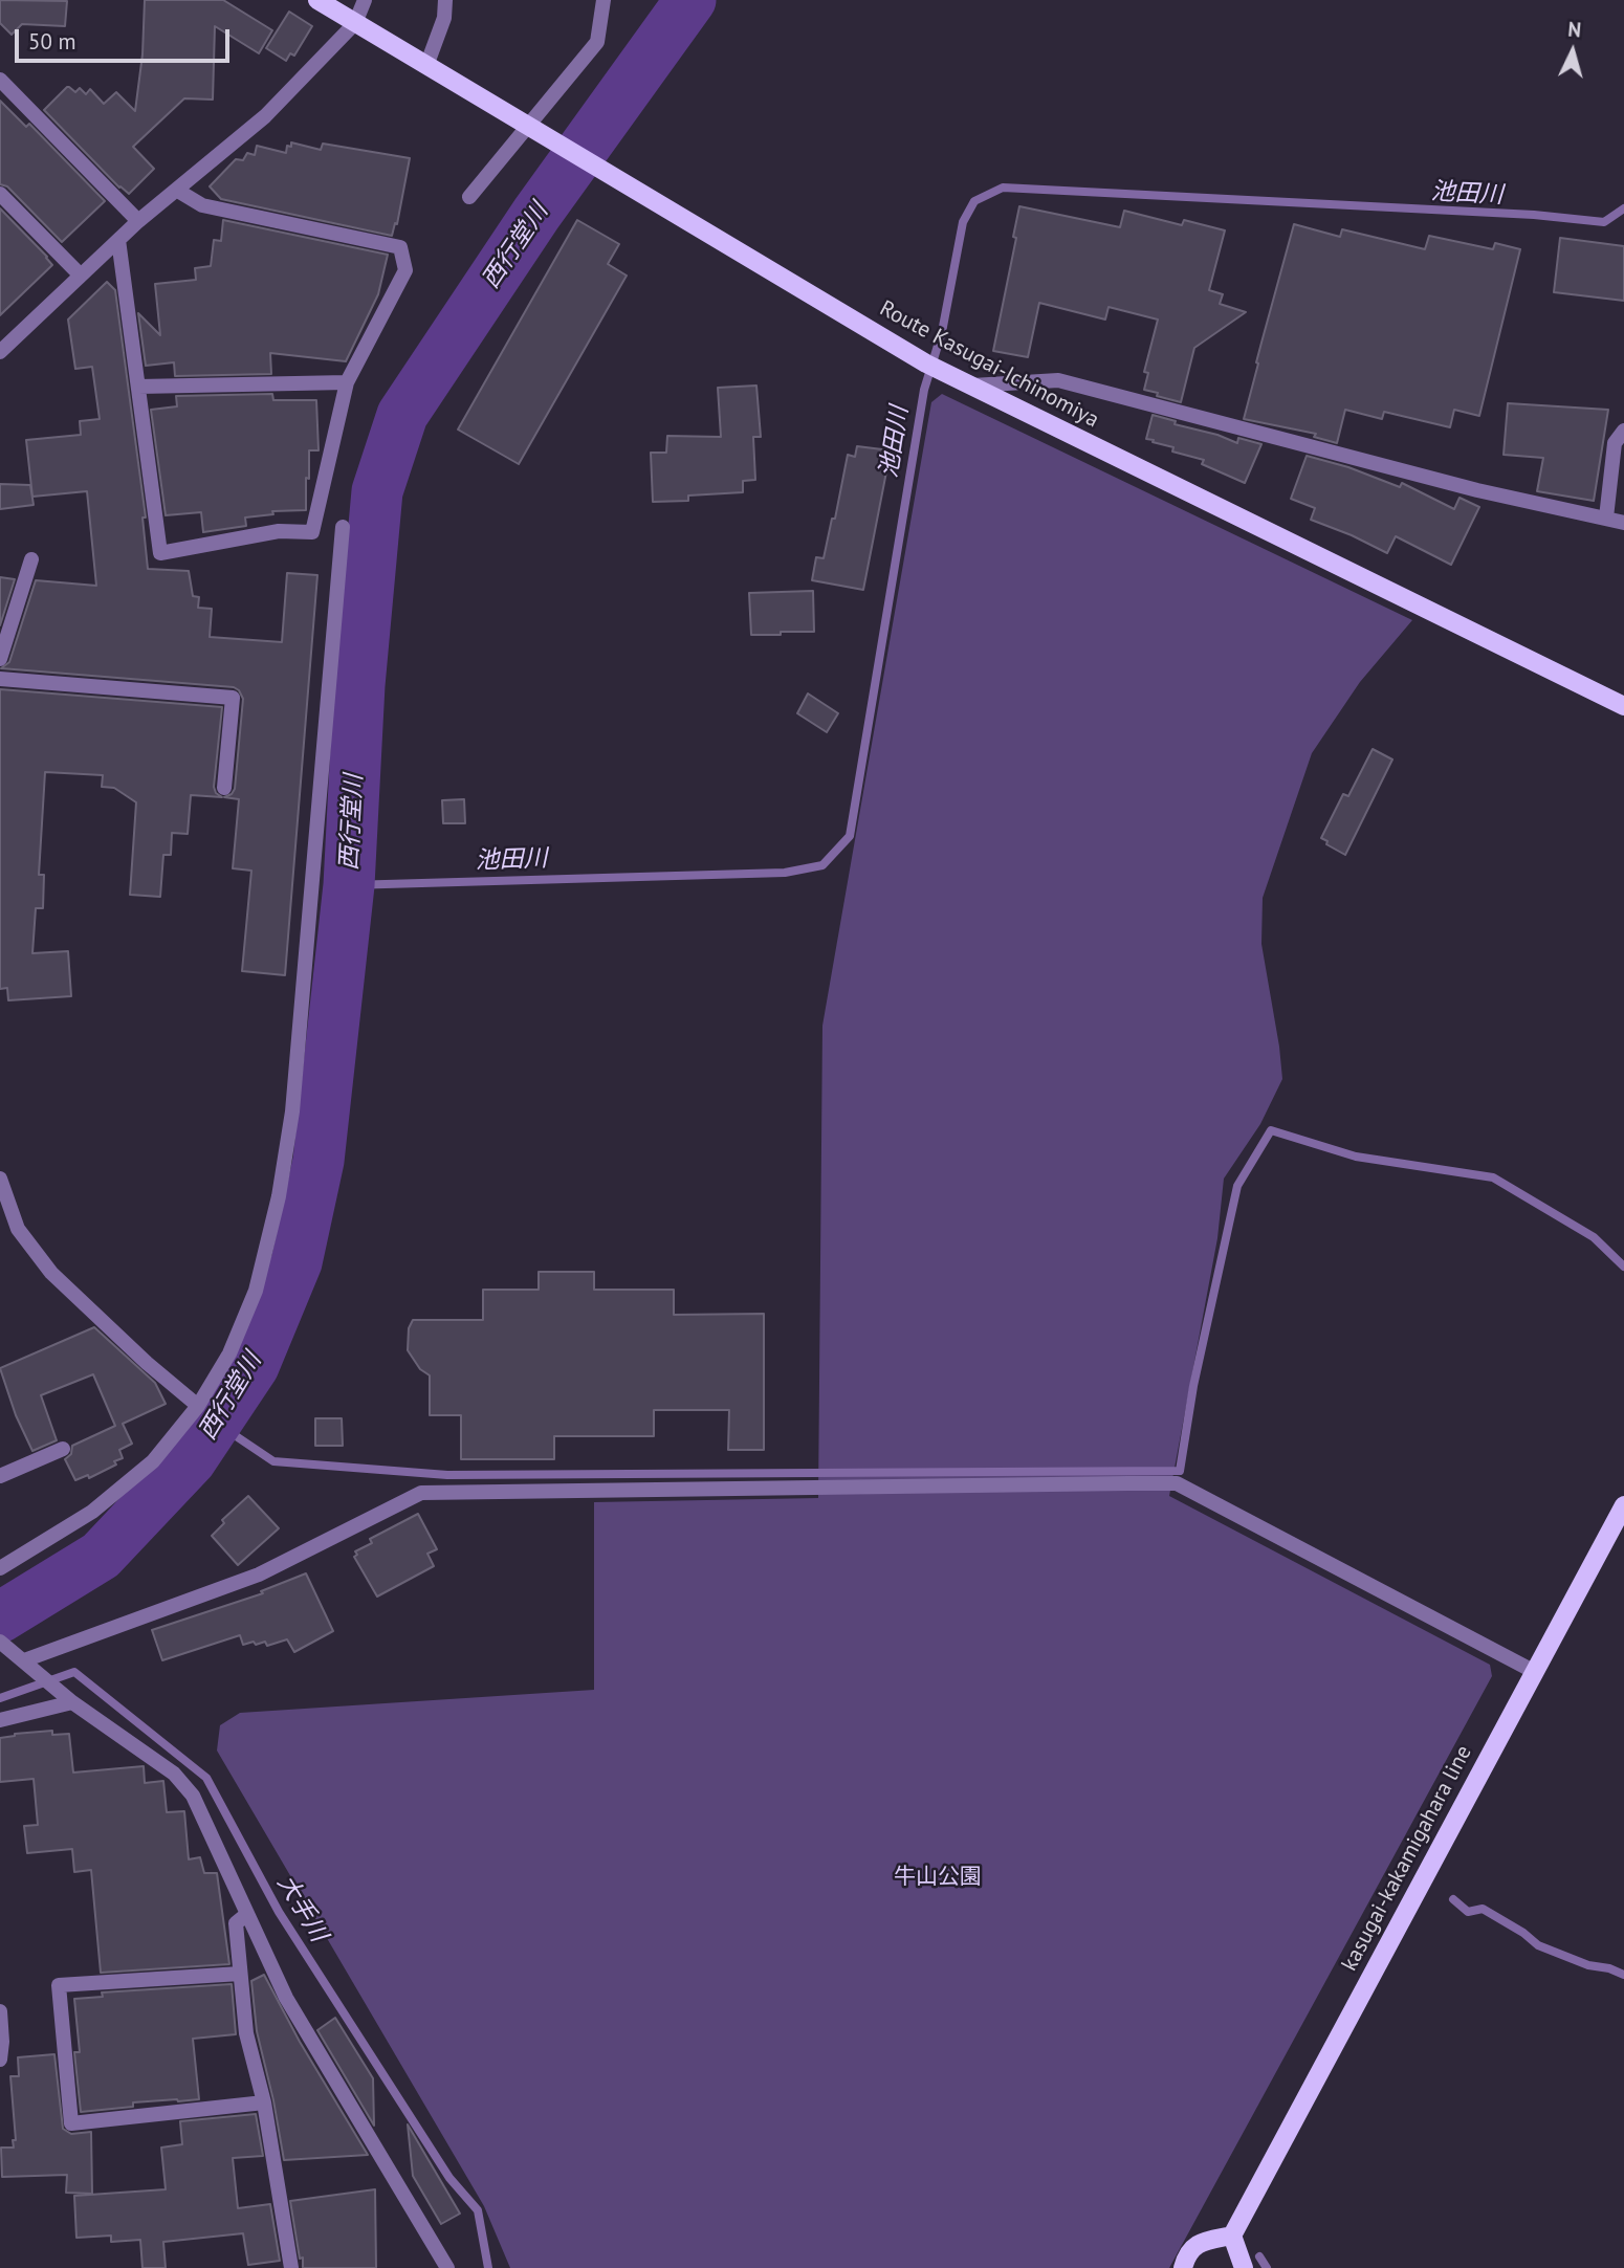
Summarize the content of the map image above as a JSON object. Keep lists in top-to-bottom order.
{
  "streets": {
    "main road": ["Route Kasugai-Ichinomiya", "kasugai-kakamigahara line"]
  },
  "water": ["池田川", "西行堂川", "大手川"],
  "parks": ["牛山公園"],
  "scale_bar": "50 m",
  "north": "top"
}
